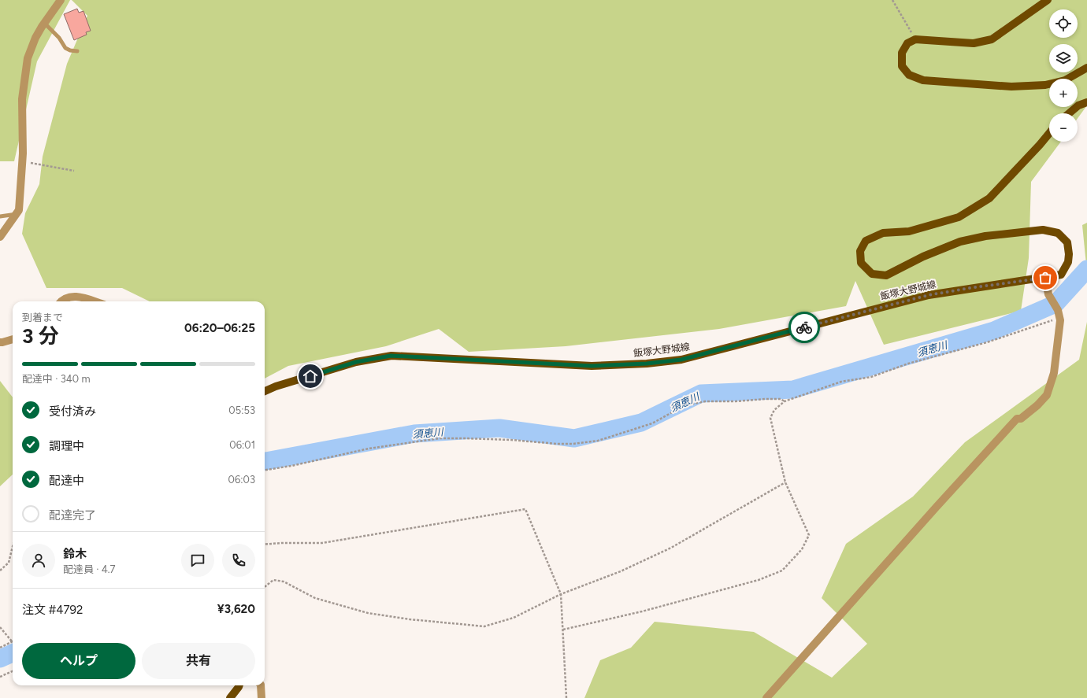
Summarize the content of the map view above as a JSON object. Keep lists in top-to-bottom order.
{
  "streets": {
    "main road": ["飯塚大野城線"]
  },
  "water": ["須恵川"],
  "page": {
    "map_buttons": ["+", "−"],
    "heading": ["3 分", "到着まで", "06:20–06:25"],
    "panel": [
      "鈴木",
      "配達員 · 4.7",
      "注文 #4792",
      "¥3,620"
    ],
    "bar": "配達中 · 340 m",
    "list": [
      ["受付済み", "05:53"],
      ["調理中", "06:01"],
      ["配達中", "06:03"],
      "配達完了"
    ],
    "buttons": ["ヘルプ", "共有"]
  }
}
